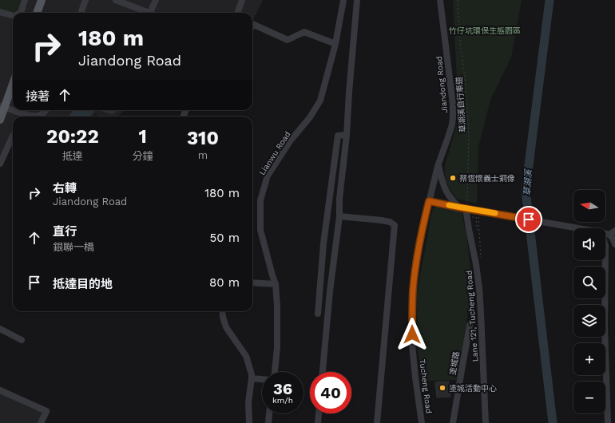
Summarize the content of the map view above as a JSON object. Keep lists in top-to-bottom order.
{
  "streets": {
    "street": [
      "Jiandong Road",
      "Lianwu Road",
      "Lane 121, Tucheng Road",
      "塗城路",
      "Tucheng Road"
    ],
    "path": ["草湖溪自行車道"]
  },
  "crossings": [
    ["Jiandong Road", "Tucheng Road"],
    ["草湖溪自行車道", "Lane 121, Tucheng Road"]
  ],
  "water": ["草湖溪"],
  "parks": ["竹仔坑環保生態園區"],
  "places": ["蔡恆懷義士銅像", "塗城活動中心"],
  "north": "left",
  "page": {
    "turn": ["180 m", "Jiandong Road"],
    "then": "接著",
    "eta": [
      "20:22",
      "抵達",
      "1",
      "分鐘",
      "310",
      "m"
    ],
    "list": [
      {
        "name": "右轉",
        "note": "Jiandong Road",
        "value": "180 m"
      },
      {
        "name": "直行",
        "note": "銀聯一橋",
        "value": "50 m"
      },
      {
        "name": "抵達目的地",
        "value": "80 m"
      }
    ],
    "map_buttons": ["+", "−"],
    "speed": "36 km/h",
    "limit": "40"
  }
}
